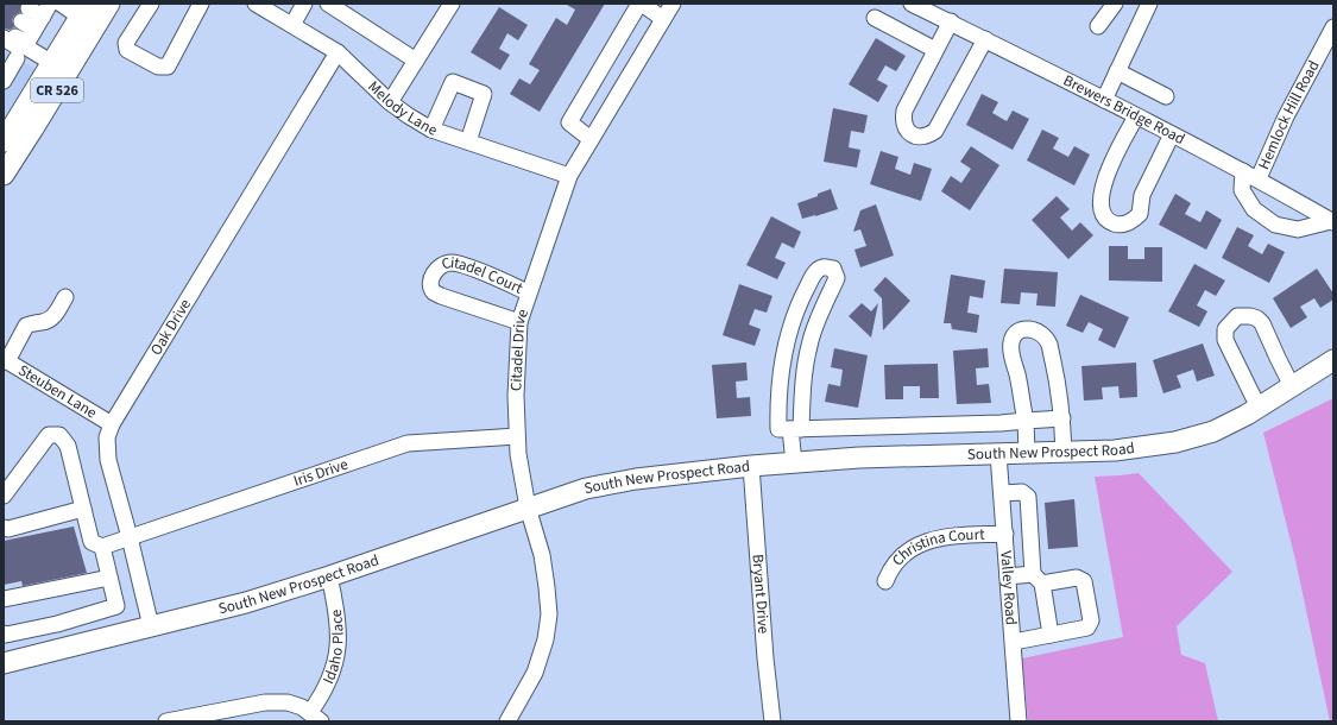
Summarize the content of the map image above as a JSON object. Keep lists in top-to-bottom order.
{
  "streets": {
    "main road": ["CR 526", "South New Prospect Road"],
    "street": [
      "Melody Lane",
      "Brewers Bridge Road",
      "Hemlock Hill Road",
      "Citadel Court",
      "Oak Drive",
      "Citadel Drive",
      "Steuben Lane",
      "Iris Drive",
      "Christina Court",
      "Valley Road",
      "Bryant Drive",
      "Idaho Place"
    ]
  },
  "crossings": [
    ["Melody Lane", "Oak Drive"],
    ["Melody Lane", "Citadel Drive"],
    ["Brewers Bridge Road", "Hemlock Hill Road"],
    ["Citadel Court", "Citadel Drive"],
    ["Oak Drive", "Steuben Lane"],
    ["Oak Drive", "South New Prospect Road"],
    ["Oak Drive", "Iris Drive"],
    ["Citadel Drive", "South New Prospect Road"],
    ["Citadel Drive", "Iris Drive"],
    ["South New Prospect Road", "Valley Road"],
    ["South New Prospect Road", "Bryant Drive"],
    ["South New Prospect Road", "Idaho Place"],
    ["Christina Court", "Valley Road"]
  ]
}
